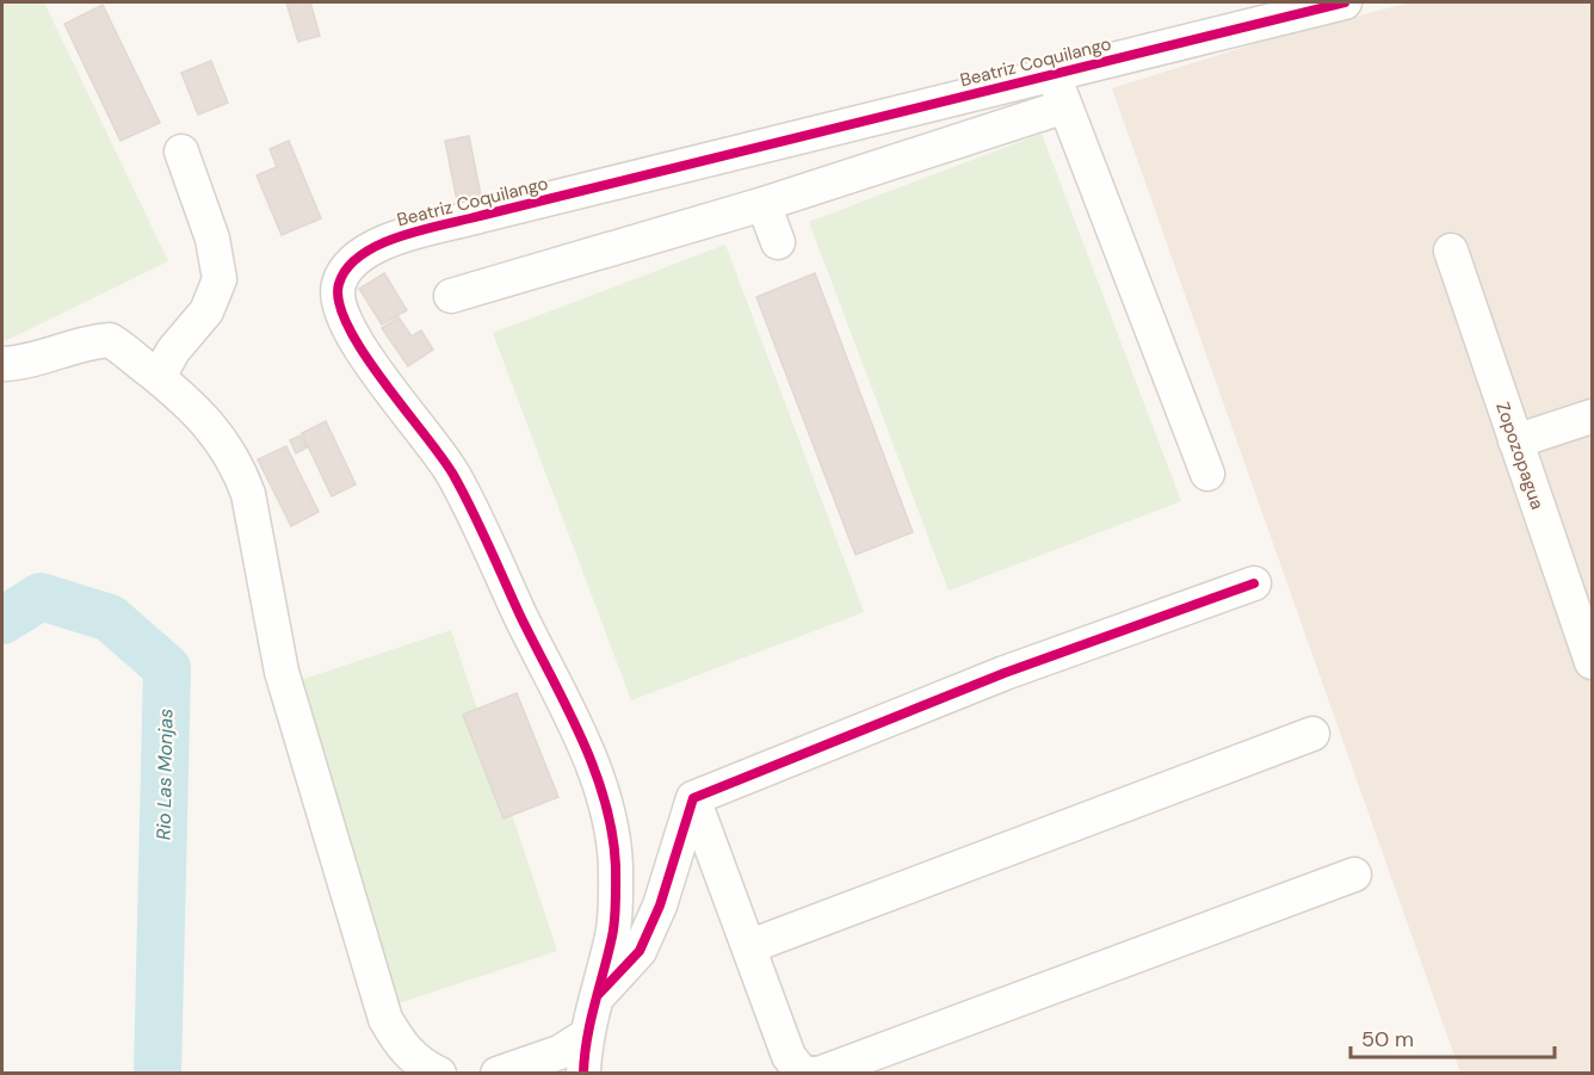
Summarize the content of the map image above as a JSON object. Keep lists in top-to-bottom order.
{
  "streets": {
    "street": ["Beatriz Coquilango", "Zopozopagua"]
  },
  "water": ["Rio Las Monjas"],
  "scale_bar": "50 m"
}
